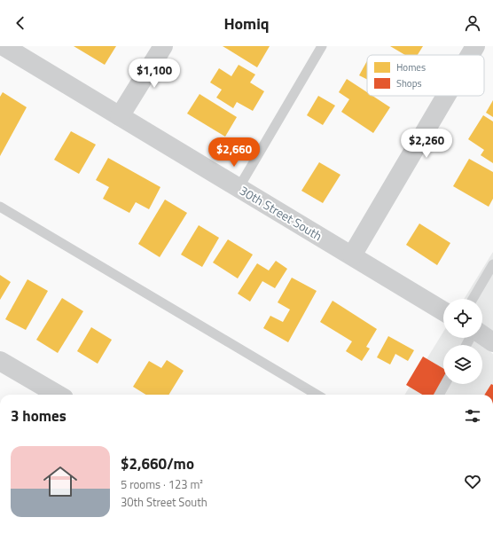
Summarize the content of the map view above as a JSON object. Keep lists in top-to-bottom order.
{
  "streets": {
    "street": ["30th Street South"]
  },
  "legend": ["Homes", "Shops"],
  "page": {
    "header": "Homiq",
    "price": ["$1,100", "$2,260", "$2,660"],
    "heading": "3 homes",
    "list": [
      {
        "name": "$2,660/mo",
        "note": "5 rooms · 123 m² · 30th Street South"
      }
    ]
  }
}
